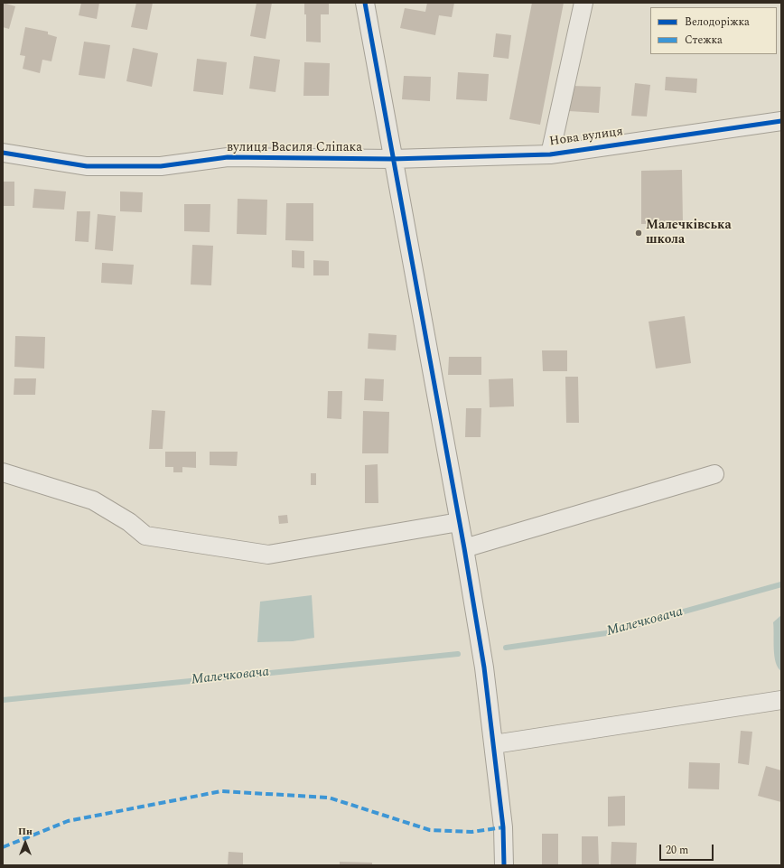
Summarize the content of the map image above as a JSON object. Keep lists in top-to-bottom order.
{
  "streets": {
    "street": ["Нова вулиця", "вулиця Василя Сліпака"]
  },
  "crossings": [
    ["Нова вулиця", "вулиця Василя Сліпака"]
  ],
  "water": ["Малечковача"],
  "places": ["Малечківська школа"],
  "legend": ["Велодоріжка", "Стежка"],
  "scale_bar": "20 m",
  "north": "top"
}
